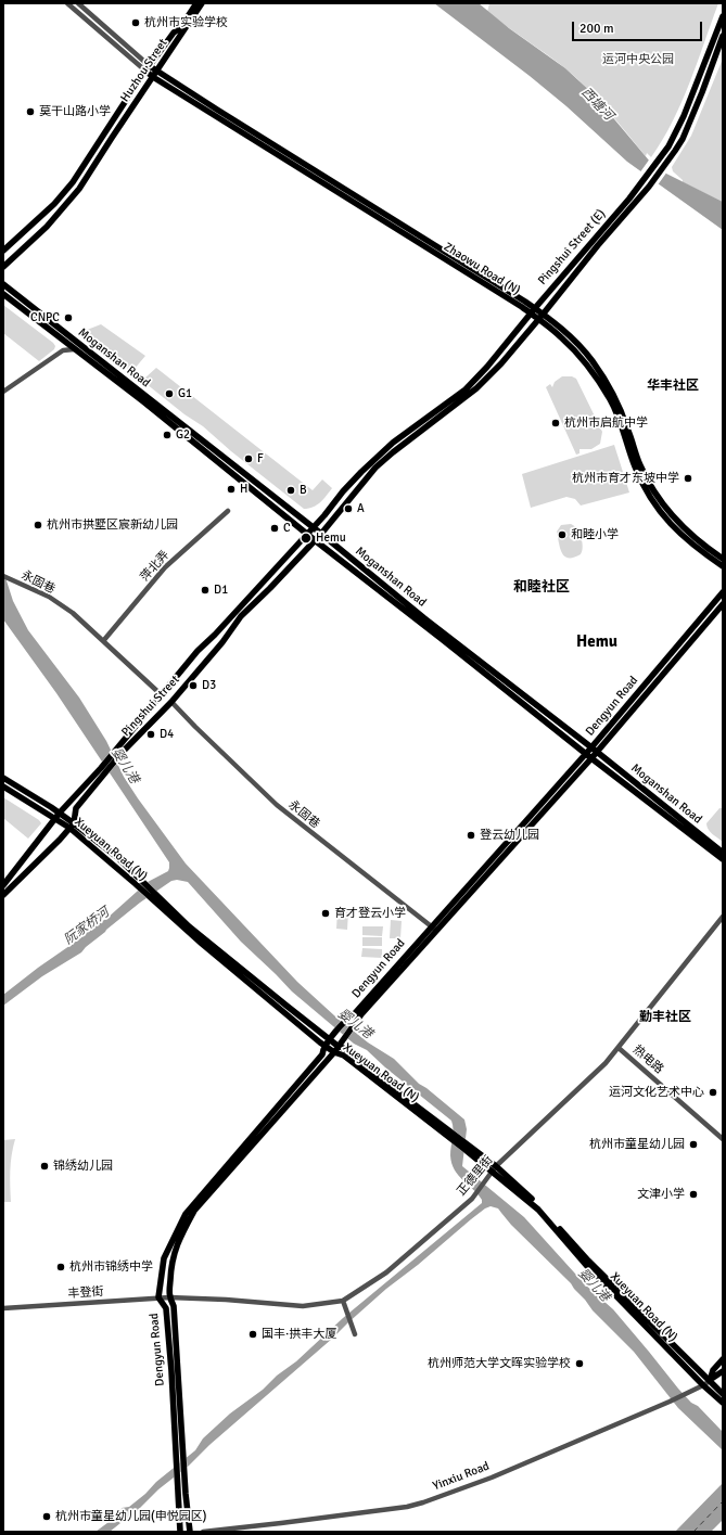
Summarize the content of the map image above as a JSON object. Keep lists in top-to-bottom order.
{
  "streets": {
    "main road": [
      "Huzhou Street",
      "Pingshui Street (E)",
      "Zhaowu Road (N)",
      "Moganshan Road",
      "Pingshui Street",
      "Dengyun Road",
      "Xueyuan Road (N)",
      "Yinxiu Road"
    ],
    "street": [
      "萍北弄",
      "永固巷",
      "热电路",
      "正德里街",
      "丰登街"
    ]
  },
  "crossings": [
    ["Huzhou Street", "Zhaowu Road (N)"],
    ["Pingshui Street (E)", "Zhaowu Road (N)"],
    ["Pingshui Street (E)", "Moganshan Road"],
    ["Pingshui Street (E)", "Pingshui Street"],
    ["Moganshan Road", "Pingshui Street"],
    ["Moganshan Road", "Dengyun Road"],
    ["萍北弄", "永固巷"],
    ["永固巷", "Pingshui Street"],
    ["永固巷", "Dengyun Road"],
    ["Pingshui Street", "Xueyuan Road (N)"],
    ["Dengyun Road", "Xueyuan Road (N)"],
    ["Dengyun Road", "正德里街"],
    ["Dengyun Road", "丰登街"],
    ["Xueyuan Road (N)", "正德里街"],
    ["Xueyuan Road (N)", "Yinxiu Road"],
    ["热电路", "正德里街"],
    ["正德里街", "丰登街"]
  ],
  "districts": [
    "华丰社区",
    "和睦社区",
    "Hemu",
    "勤丰社区"
  ],
  "water": ["西塘河", "婴儿港", "阮家桥河"],
  "parks": ["运河中央公园"],
  "places": [
    "杭州市实验学校",
    "莫干山路小学",
    "CNPC",
    "G1",
    "杭州市启航中学",
    "G2",
    "F",
    "杭州市育才东坡中学",
    "H",
    "B",
    "A",
    "杭州市拱墅区宸新幼儿园",
    "C",
    "和睦小学",
    "Hemu",
    "D1",
    "D3",
    "D4",
    "登云幼儿园",
    "育才登云小学",
    "运河文化艺术中心",
    "杭州市童星幼儿园",
    "锦绣幼儿园",
    "文津小学",
    "杭州市锦绣中学",
    "国丰·拱丰大厦",
    "杭州师范大学文晖实验学校",
    "杭州市童星幼儿园(申悦园区)"
  ],
  "scale_bar": "200 m"
}
